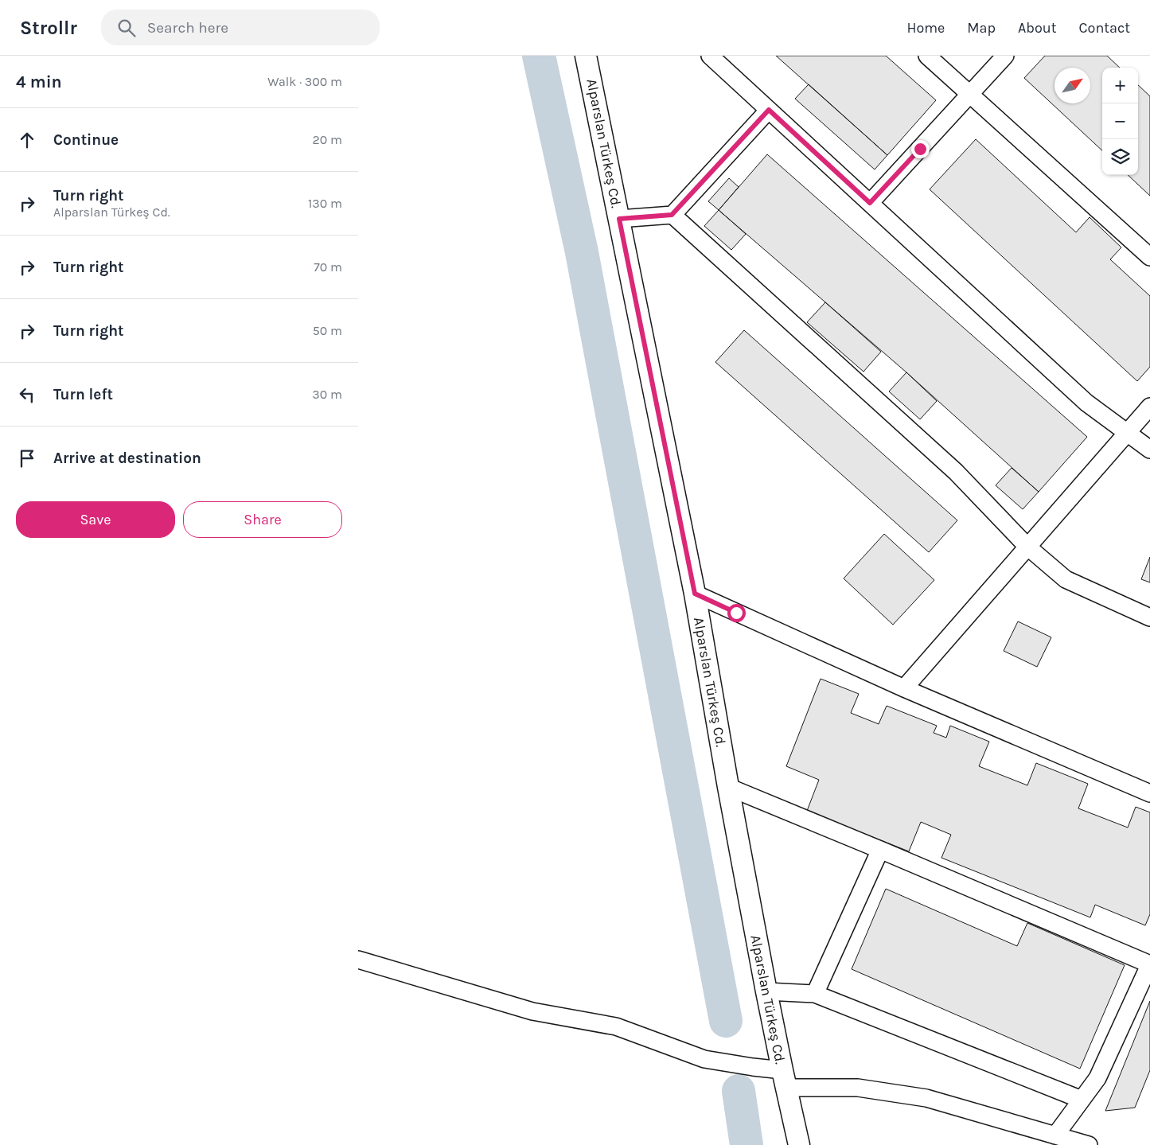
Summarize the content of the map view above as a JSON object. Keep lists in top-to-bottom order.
{
  "streets": {
    "street": ["Alparslan Türkeş Cd."]
  },
  "north": "top right",
  "page": {
    "header": "Strollr",
    "search": "Search here",
    "nav": [
      "Home",
      "Map",
      "About",
      "Contact"
    ],
    "heading": ["4 min", "Walk · 300 m"],
    "map_buttons": ["+", "−"],
    "list": [
      ["Continue", "20 m"],
      ["Turn right", "Alparslan Türkeş Cd.", "130 m"],
      ["Turn right", "70 m"],
      ["Turn right", "50 m"],
      ["Turn left", "30 m"],
      "Arrive at destination"
    ],
    "buttons": ["Save", "Share"]
  }
}
